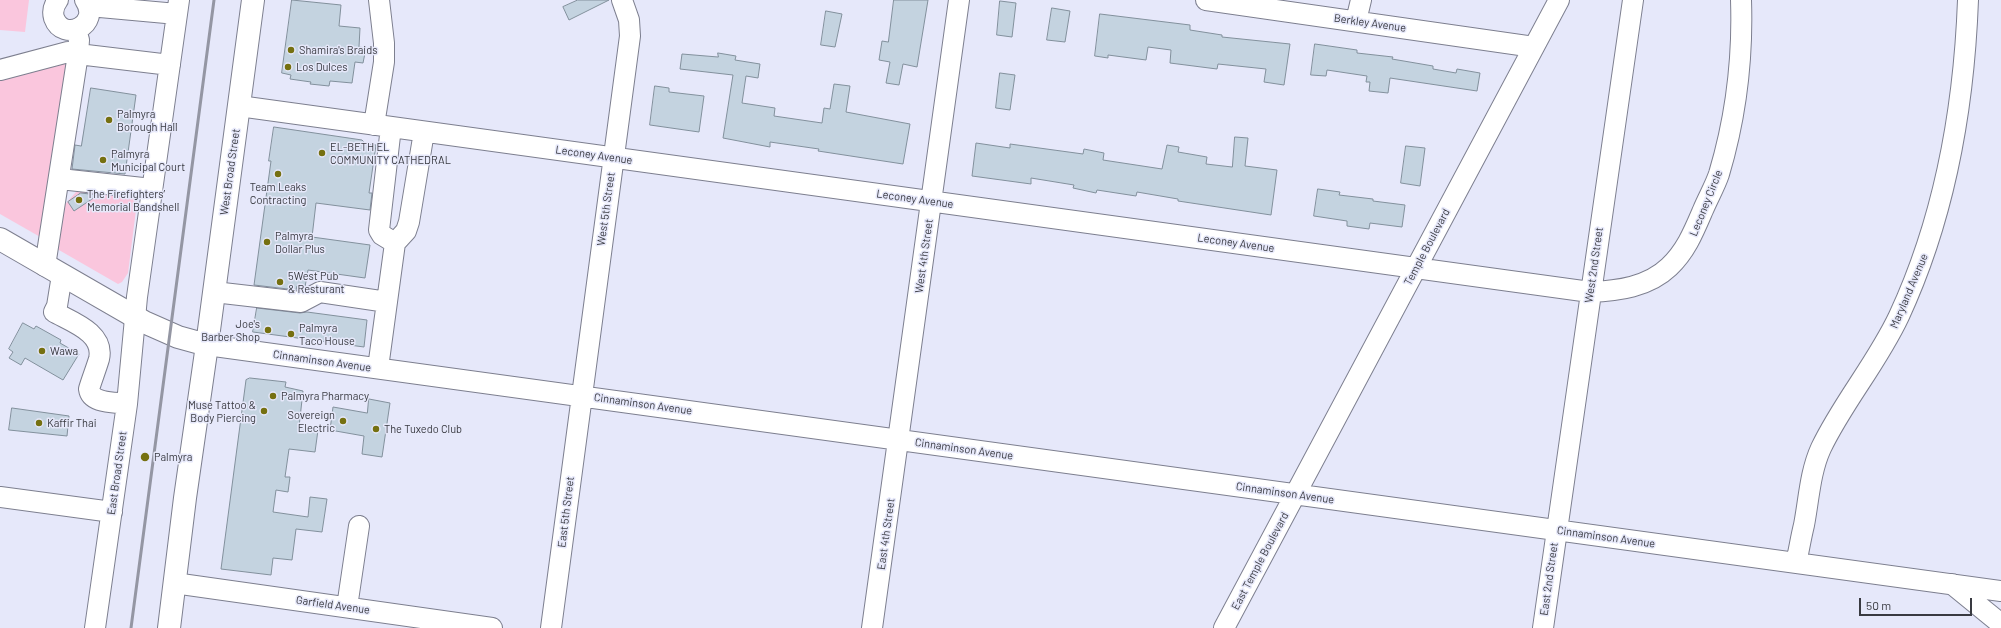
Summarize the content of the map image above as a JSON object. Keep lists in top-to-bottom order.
{
  "streets": {
    "main road": ["West Broad Street", "Cinnaminson Avenue"],
    "street": [
      "Berkley Avenue",
      "Leconey Avenue",
      "Leconey Circle",
      "West 5th Street",
      "Temple Boulevard",
      "West 4th Street",
      "West 2nd Street",
      "Maryland Avenue",
      "East Broad Street",
      "East 5th Street",
      "East 4th Street",
      "East Temple Boulevard",
      "East 2nd Street",
      "Garfield Avenue"
    ]
  },
  "crossings": [
    ["Berkley Avenue", "Temple Boulevard"],
    ["Leconey Avenue", "West Broad Street"],
    ["Leconey Avenue", "Leconey Circle"],
    ["Leconey Avenue", "West 5th Street"],
    ["Leconey Avenue", "Temple Boulevard"],
    ["Leconey Avenue", "West 4th Street"],
    ["Leconey Avenue", "West 2nd Street"],
    ["West Broad Street", "Cinnaminson Avenue"],
    ["Leconey Circle", "West 2nd Street"],
    ["West 5th Street", "Cinnaminson Avenue"],
    ["West 5th Street", "East 5th Street"],
    ["Temple Boulevard", "Cinnaminson Avenue"],
    ["Temple Boulevard", "East Temple Boulevard"],
    ["West 4th Street", "Cinnaminson Avenue"],
    ["West 4th Street", "East 4th Street"],
    ["West 2nd Street", "Cinnaminson Avenue"],
    ["West 2nd Street", "East 2nd Street"],
    ["Maryland Avenue", "Cinnaminson Avenue"],
    ["Cinnaminson Avenue", "East Broad Street"],
    ["Cinnaminson Avenue", "East 5th Street"],
    ["Cinnaminson Avenue", "East 4th Street"],
    ["Cinnaminson Avenue", "East Temple Boulevard"],
    ["Cinnaminson Avenue", "East 2nd Street"]
  ],
  "places": [
    "Shamira's Braids",
    "Los Dulces",
    "Palmyra Borough Hall",
    "EL-BETH EL COMMUNITY CATHEDRAL",
    "Palmyra Municipal Court",
    "Team Leaks Contracting",
    "The Firefighters’ Memorial Bandshell",
    "Palmyra Dollar Plus",
    "5West Pub & Resturant",
    "Joe's Barber Shop",
    "Palmyra Taco House",
    "Wawa",
    "Palmyra Pharmacy",
    "Muse Tattoo & Body Piercing",
    "Sovereign Electric",
    "Kaffir Thai",
    "The Tuxedo Club",
    "Palmyra"
  ],
  "scale_bar": "50 m"
}
